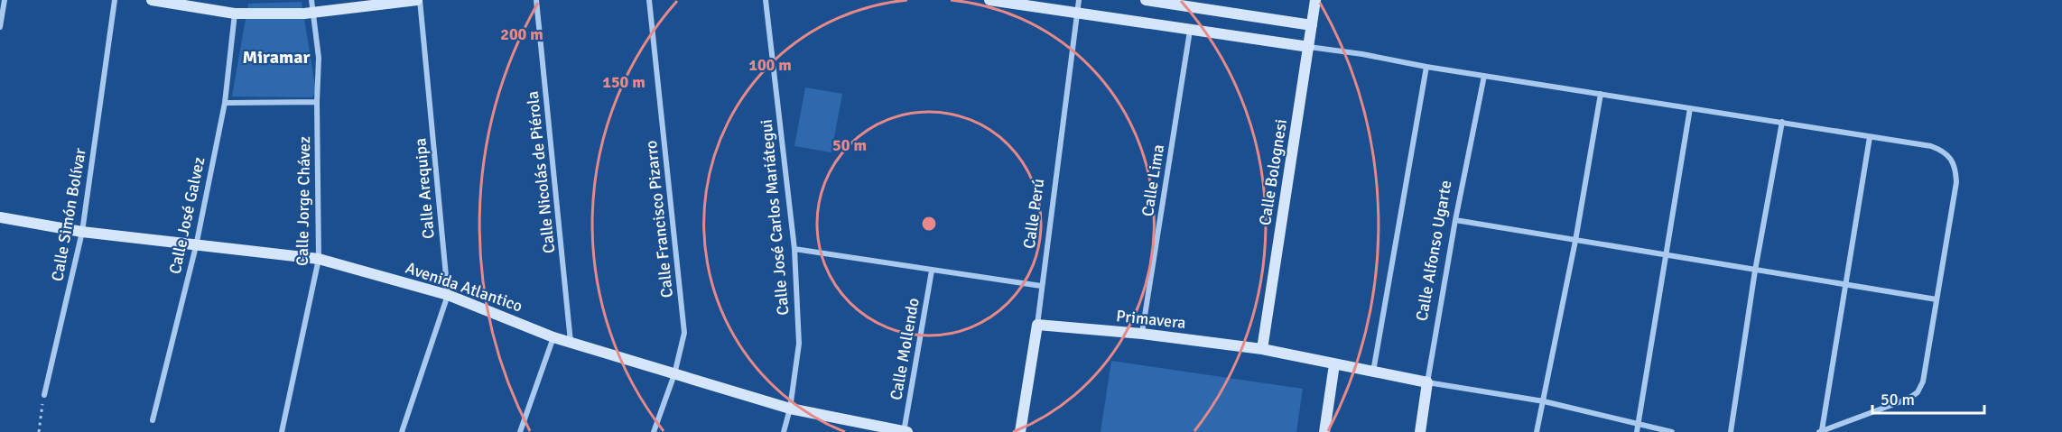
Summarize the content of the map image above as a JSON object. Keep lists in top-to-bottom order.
{
  "streets": {
    "main road": [
      "Calle Bolognesi",
      "Calle Perú",
      "Calle Alfonso Ugarte",
      "Avenida Atlantico",
      "Primavera"
    ],
    "street": [
      "Calle Nicolás de Piérola",
      "Calle Lima",
      "Calle Arequipa",
      "Calle Jorge Chávez",
      "Calle Simón Bolívar",
      "Calle José Galvez",
      "Calle José Carlos Mariátegui",
      "Calle Francisco Pizarro",
      "Calle Mollendo"
    ]
  },
  "crossings": [
    ["Calle Nicolás de Piérola", "Avenida Atlantico"],
    ["Calle Bolognesi", "Primavera"],
    ["Calle Lima", "Primavera"],
    ["Calle Arequipa", "Avenida Atlantico"],
    ["Calle Jorge Chávez", "Avenida Atlantico"],
    ["Calle Perú", "Primavera"],
    ["Calle Simón Bolívar", "Avenida Atlantico"],
    ["Calle José Galvez", "Avenida Atlantico"],
    ["Calle José Carlos Mariátegui", "Avenida Atlantico"],
    ["Calle Francisco Pizarro", "Avenida Atlantico"],
    ["Calle Alfonso Ugarte", "Primavera"],
    ["Avenida Atlantico", "Calle Mollendo"]
  ],
  "districts": ["Miramar"],
  "scale_bar": "50 m",
  "rings": [
    "200 m",
    "100 m",
    "150 m",
    "50 m"
  ]
}
